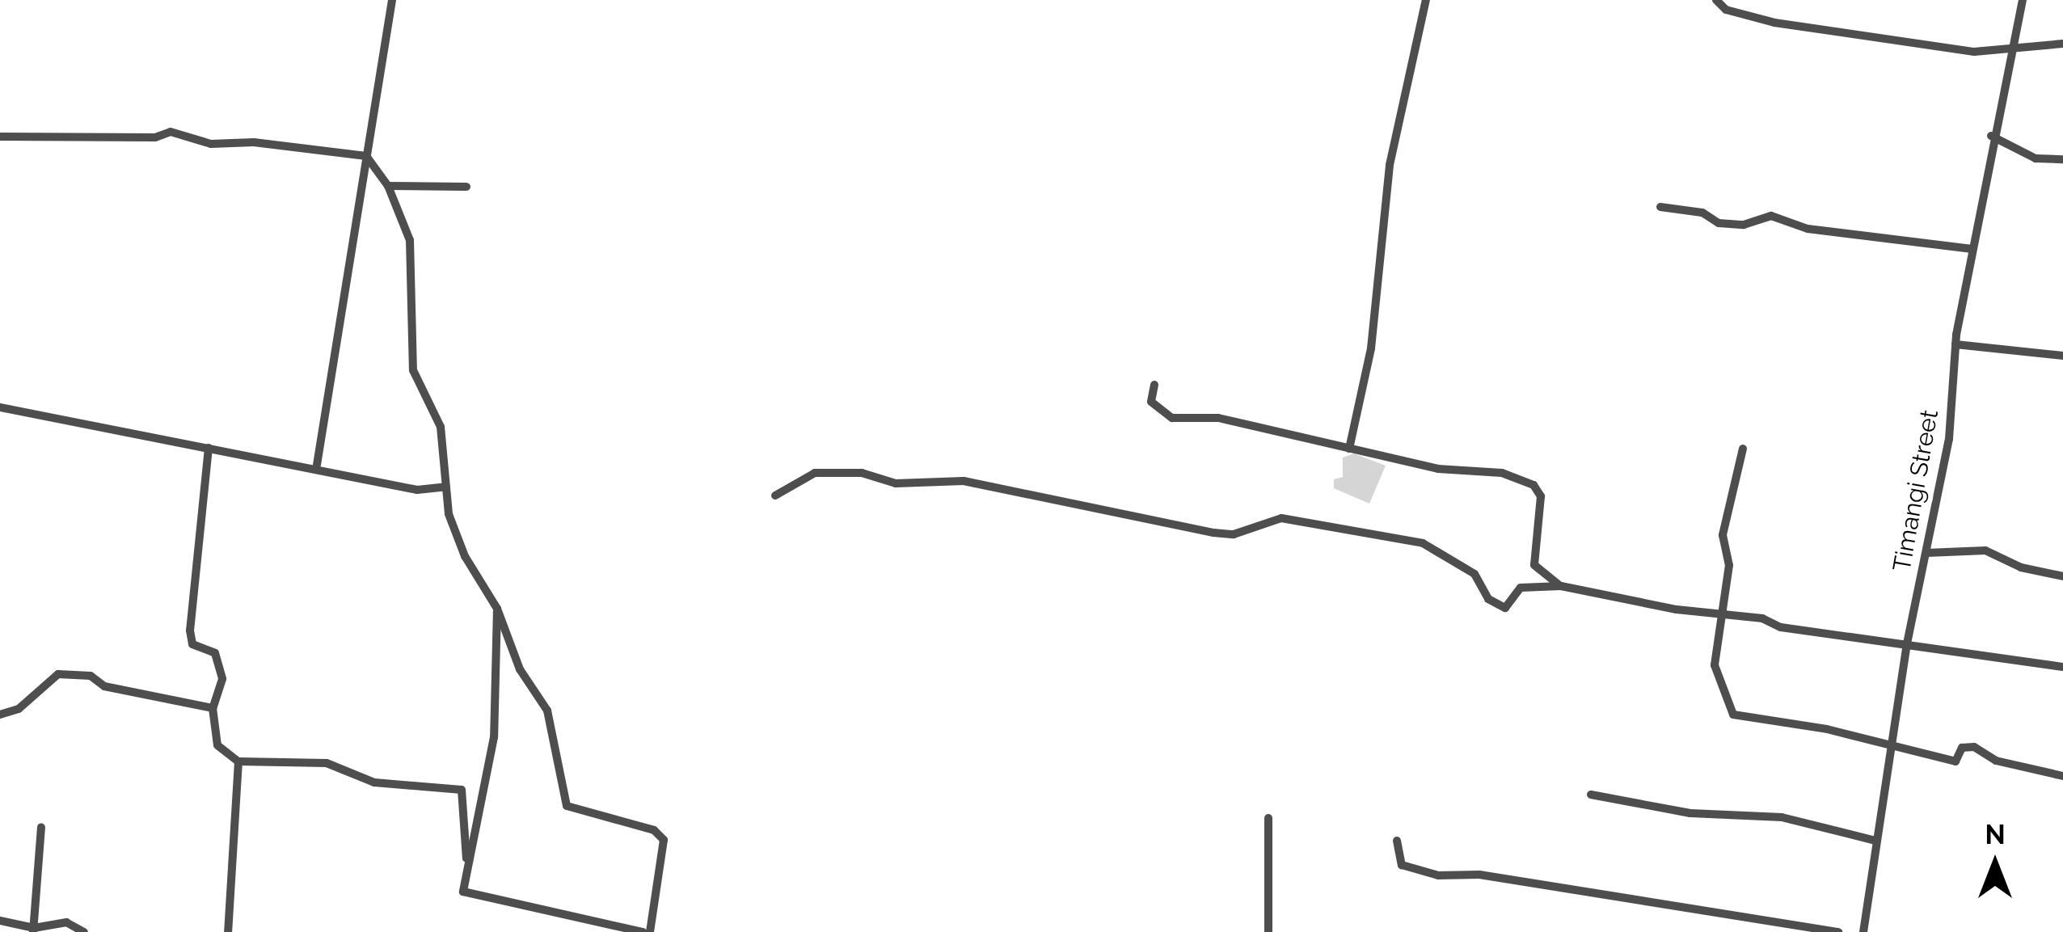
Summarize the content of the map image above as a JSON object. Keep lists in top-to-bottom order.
{
  "streets": {
    "street": ["Timangi Street"]
  },
  "north": "top"
}
